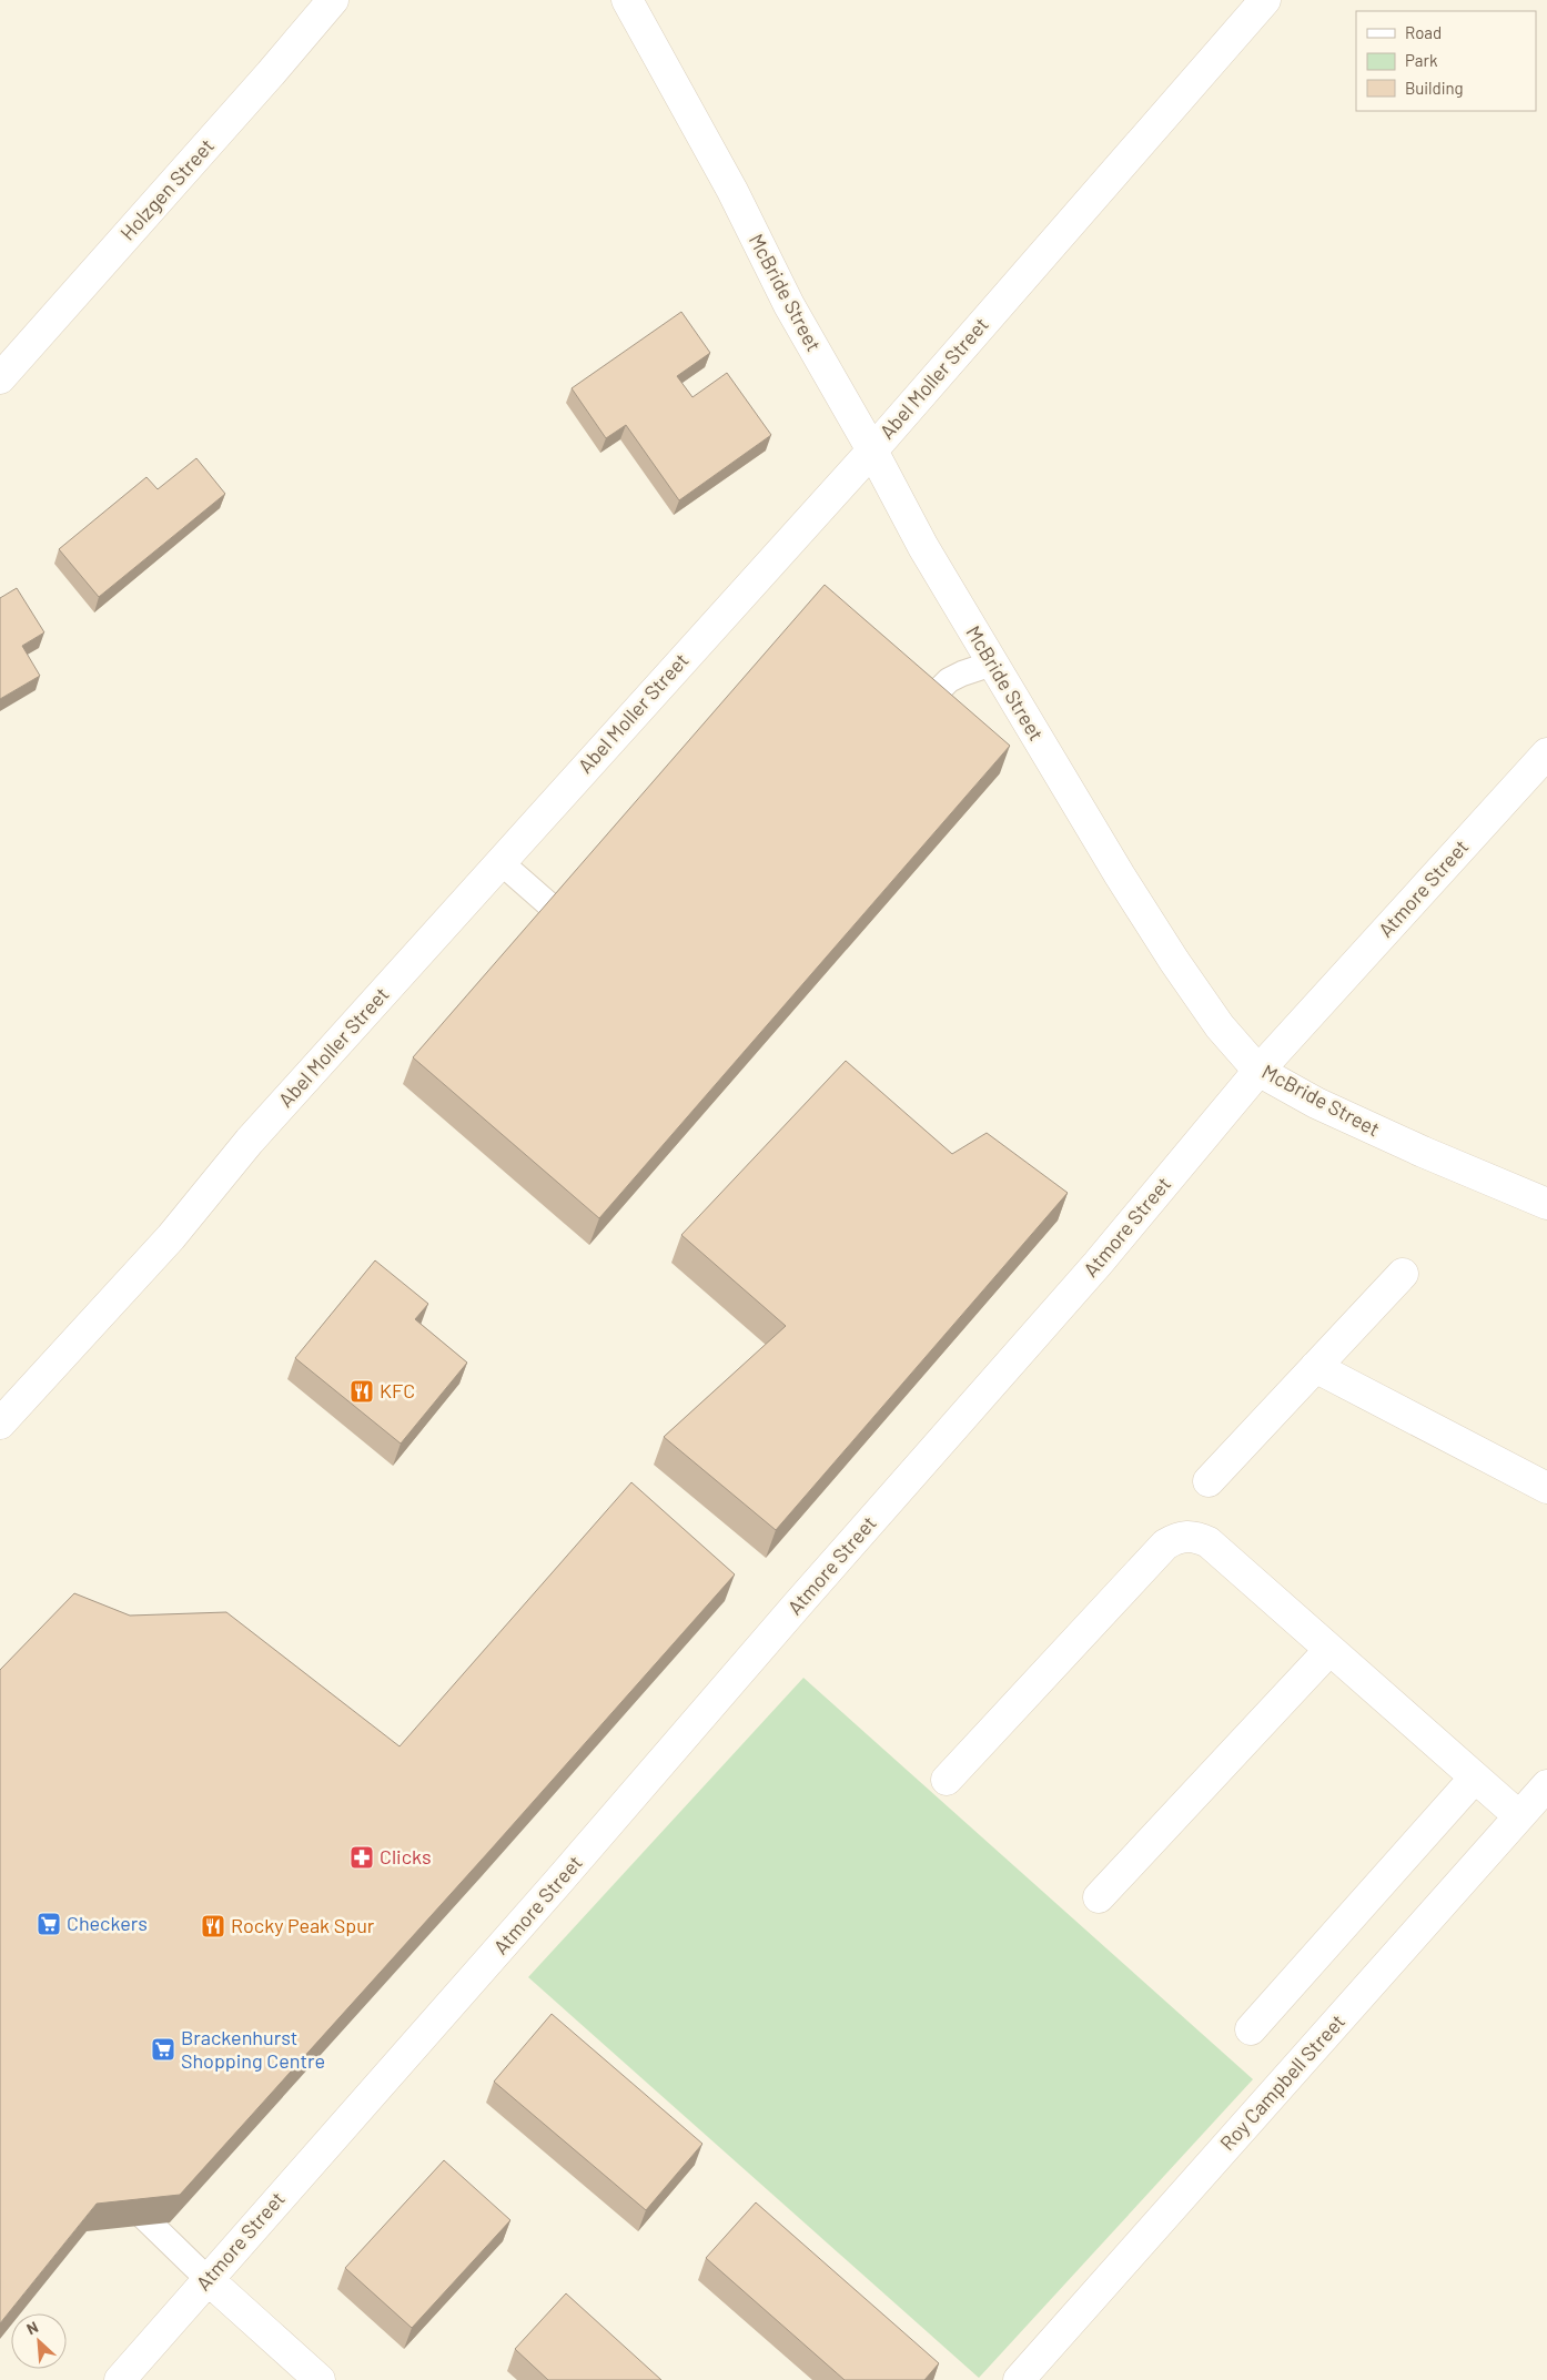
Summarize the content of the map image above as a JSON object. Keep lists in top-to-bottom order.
{
  "streets": {
    "street": [
      "Holzgen Street",
      "McBride Street",
      "Abel Moller Street",
      "Atmore Street",
      "Roy Campbell Street"
    ]
  },
  "crossings": [
    ["McBride Street", "Abel Moller Street"],
    ["McBride Street", "Atmore Street"]
  ],
  "places": {
    "restaurant": ["KFC", "Rocky Peak Spur"],
    "pharmacy": ["Clicks"],
    "supermarket": ["Checkers", "Brackenhurst Shopping Centre"]
  },
  "legend": ["Road", "Park", "Building"],
  "north": "top left"
}
